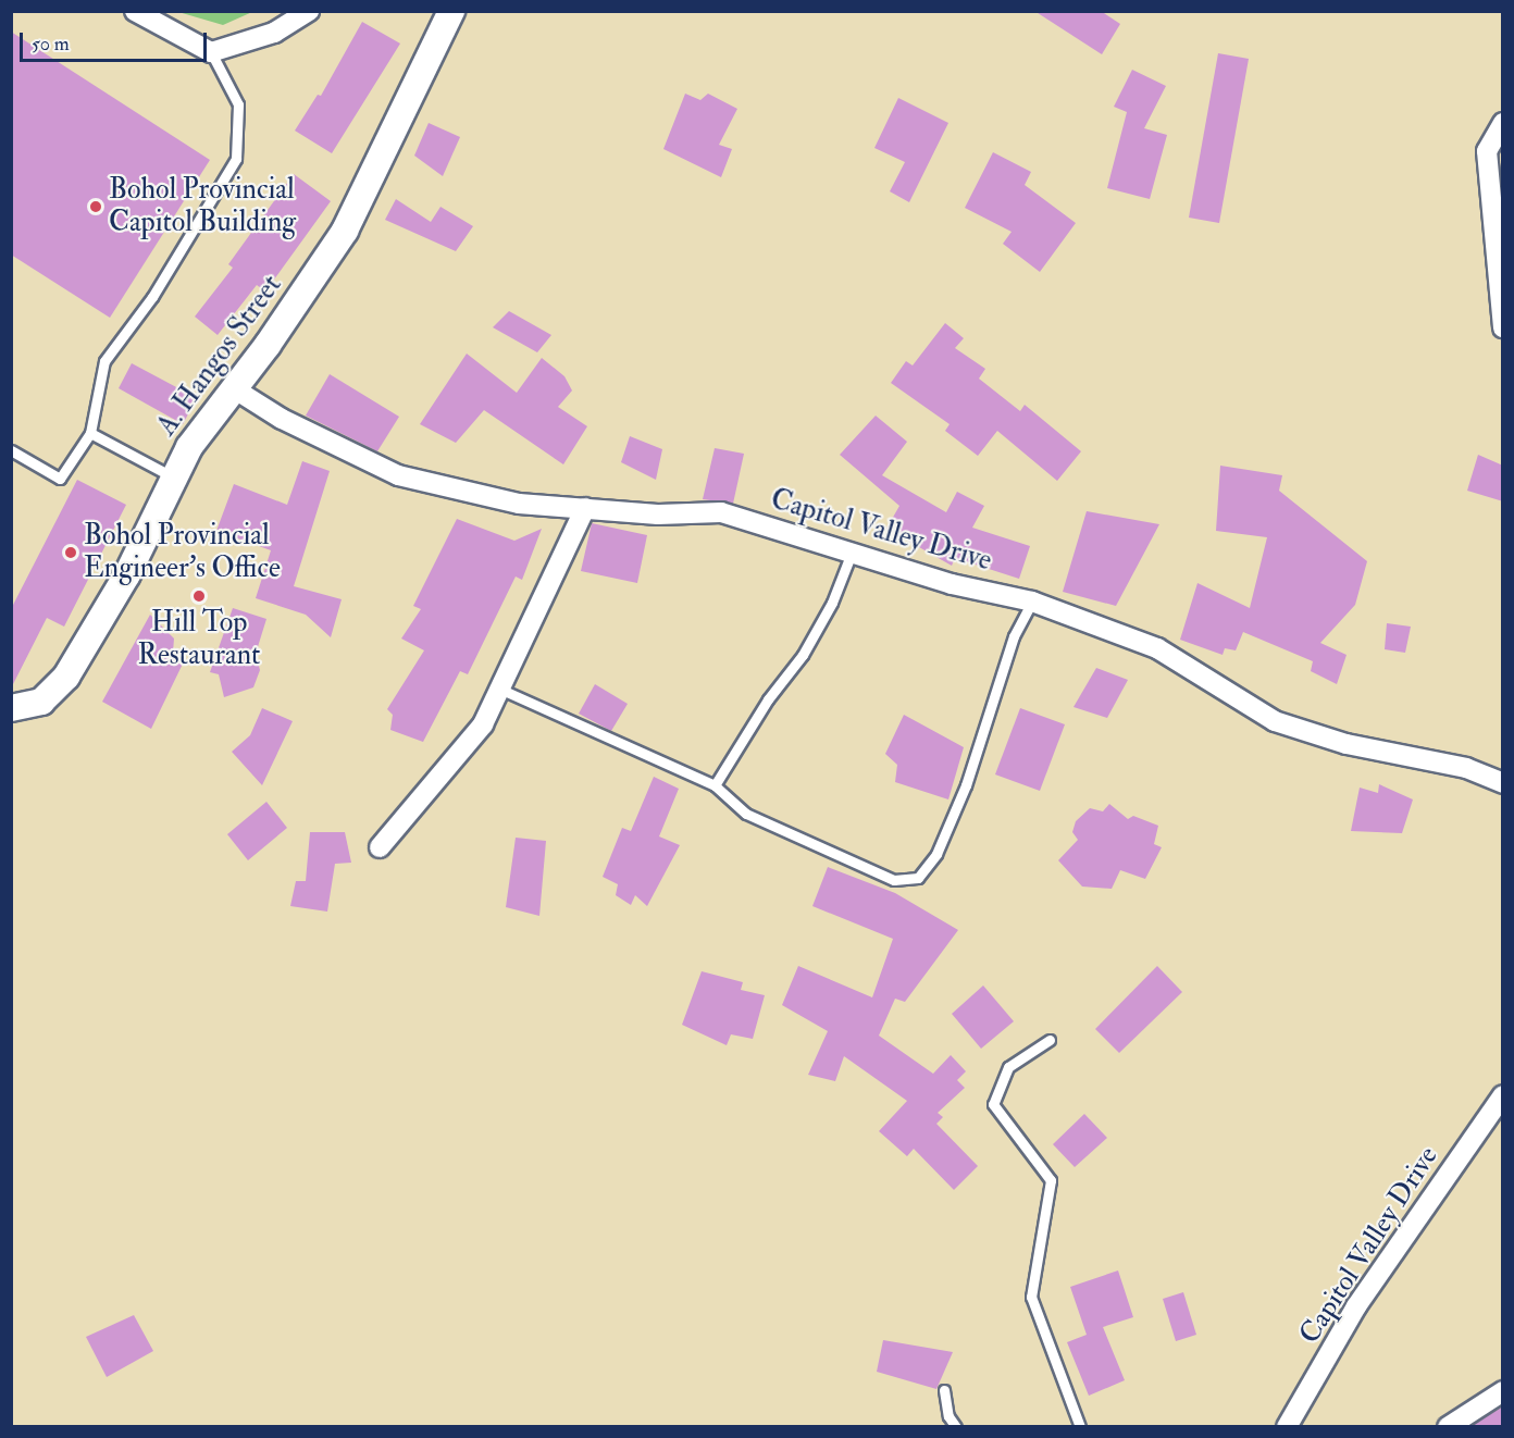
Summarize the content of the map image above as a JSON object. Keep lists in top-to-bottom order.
{
  "streets": {
    "street": ["A. Hangos Street", "Capitol Valley Drive"]
  },
  "crossings": [
    ["A. Hangos Street", "Capitol Valley Drive"]
  ],
  "places": ["Bohol Provincial Capitol Building", "Bohol Provincial Engineer's Office", "Hill Top Restaurant"],
  "scale_bar": "50 m"
}
